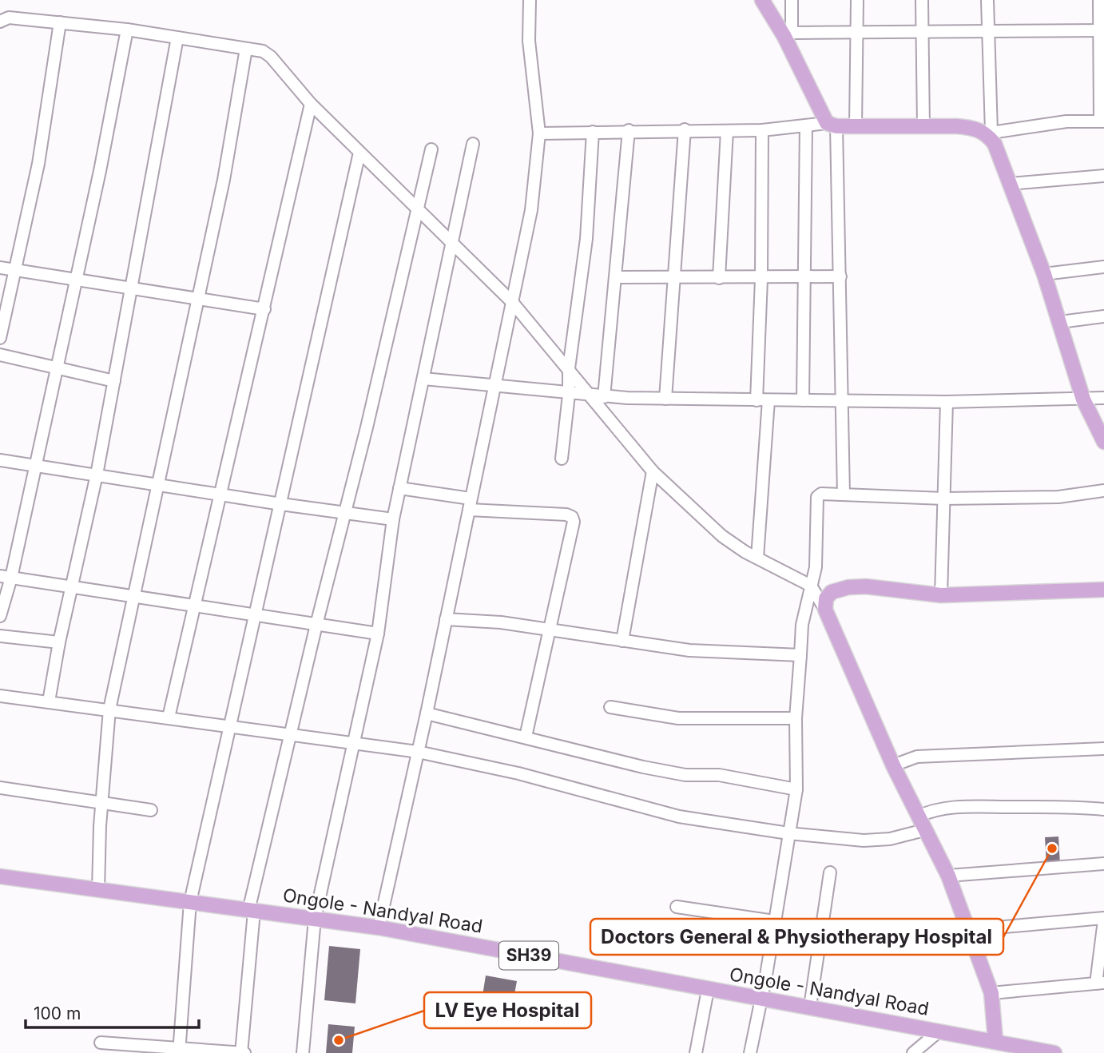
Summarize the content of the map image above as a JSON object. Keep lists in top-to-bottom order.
{
  "streets": {
    "main road": ["Ongole - Nandyal Road", "SH39"]
  },
  "places": ["Doctors General & Physiotherapy Hospital", "LV Eye Hospital"],
  "scale_bar": "100 m"
}
